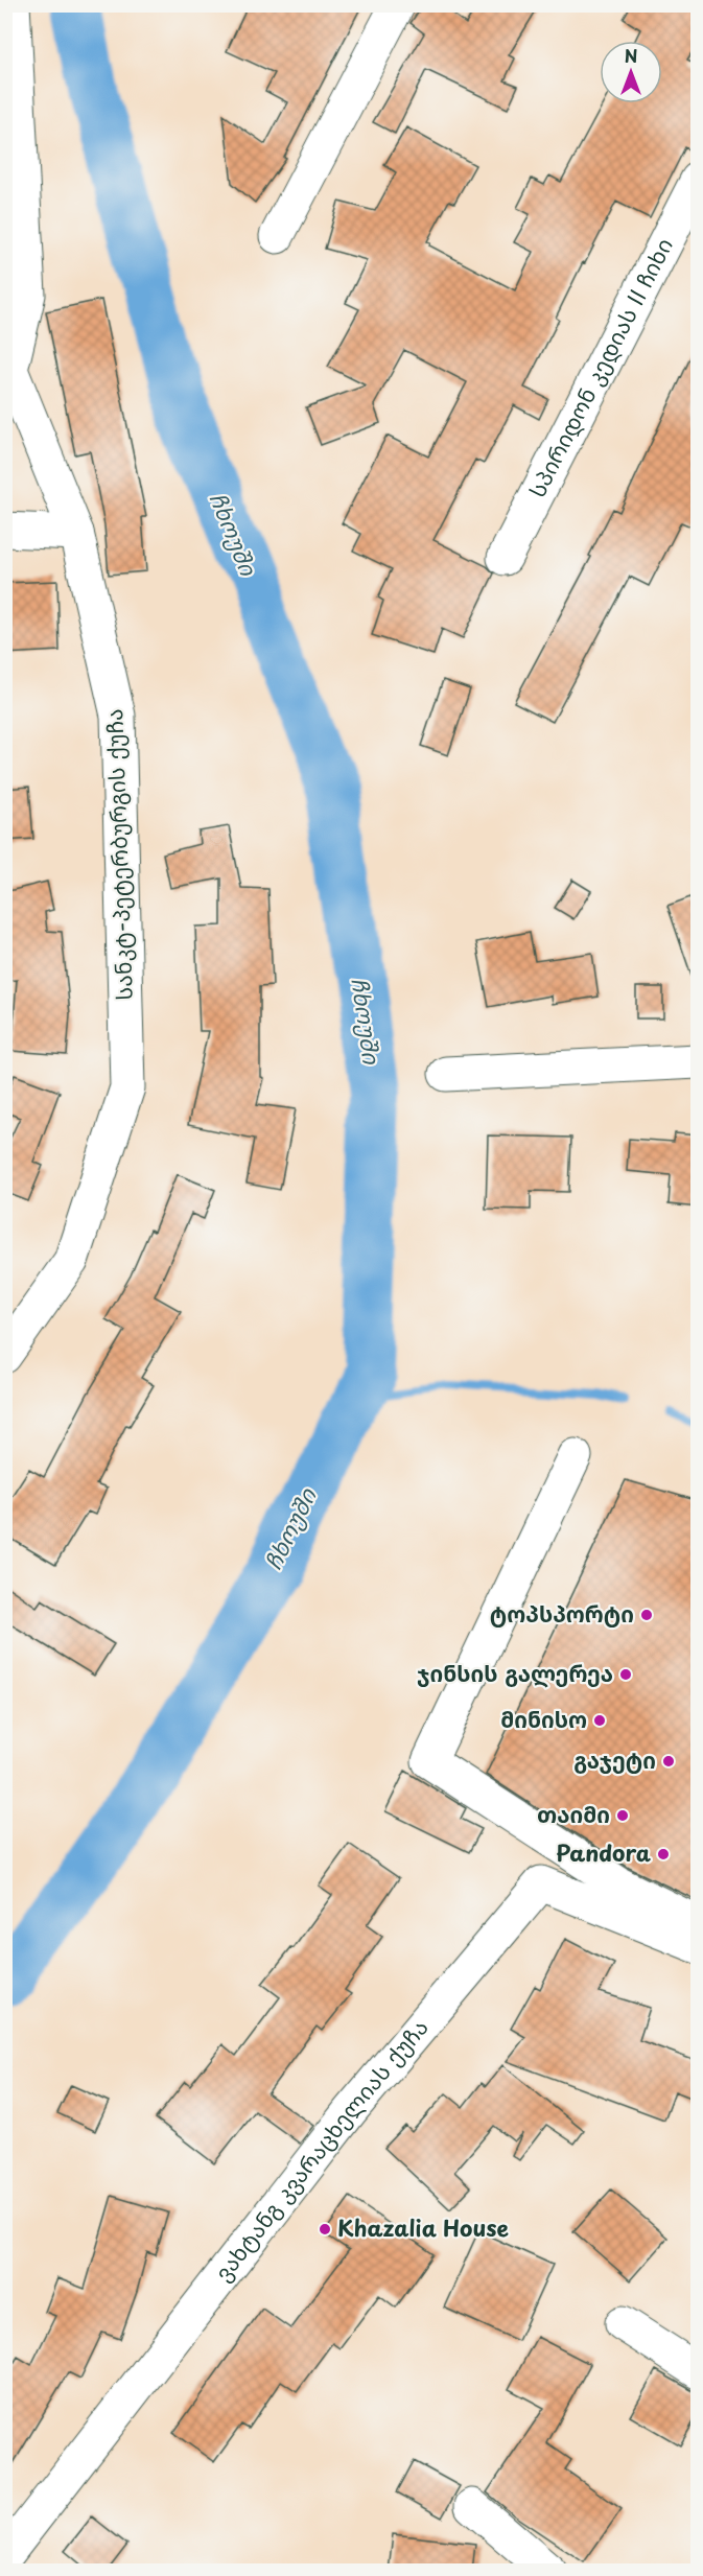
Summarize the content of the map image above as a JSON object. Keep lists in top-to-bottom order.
{
  "streets": {
    "street": ["სპირიდონ კედიას II ჩიხი", "სანკტ-პეტერბურგის ქუჩა", "ვახტანგ კვარაცხელიას ქუჩა"]
  },
  "water": ["ჩხოუში"],
  "places": [
    "ტოპსპორტი",
    "ჯინსის გალერეა",
    "მინისო",
    "გაჯეტი",
    "თაიმი",
    "Pandora",
    "Khazalia House"
  ],
  "north": "top"
}
